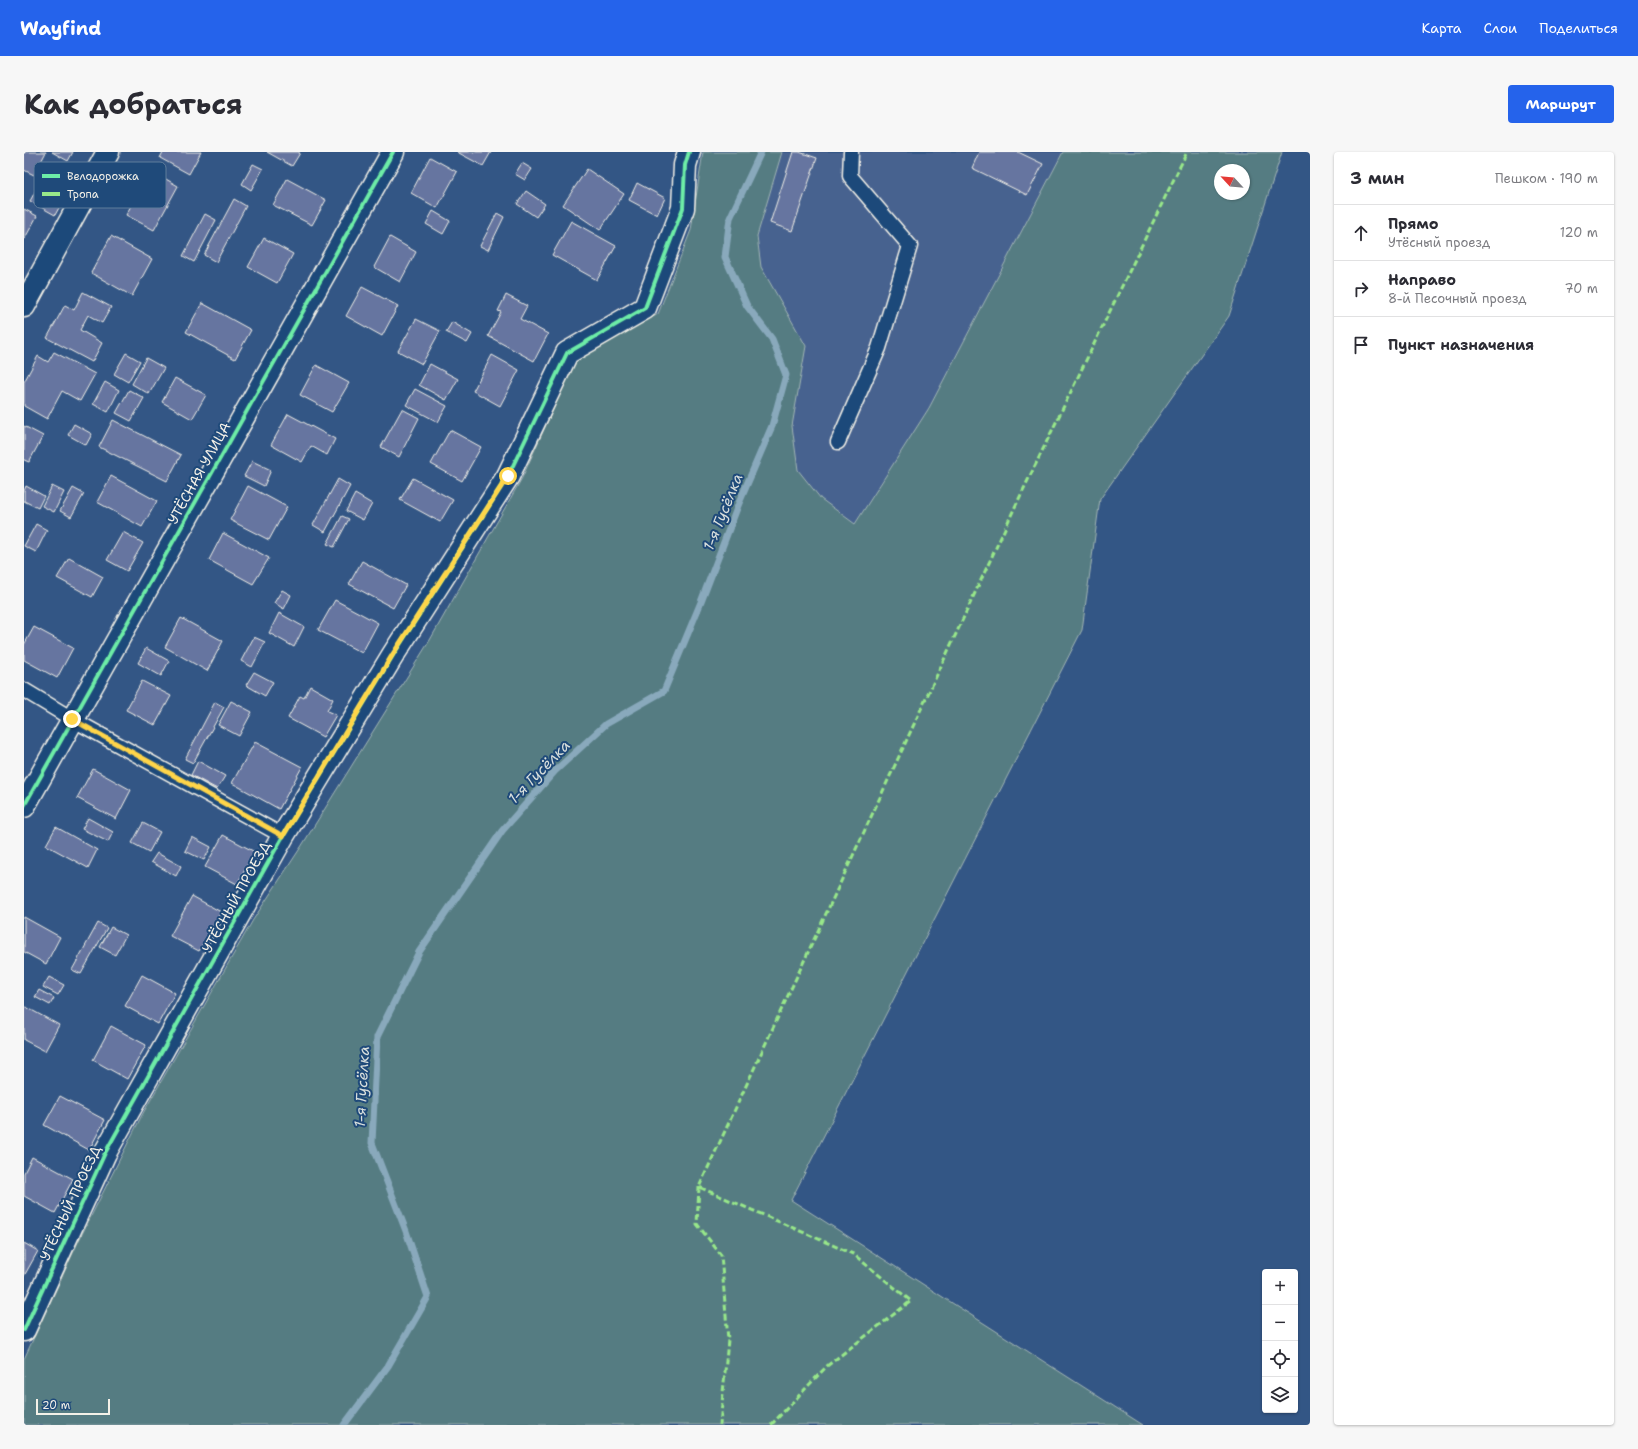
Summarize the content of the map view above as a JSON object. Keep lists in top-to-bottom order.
{
  "streets": {
    "street": ["УТЁСНАЯ УЛИЦА", "УТЁСНЫЙ ПРОЕЗД"]
  },
  "water": ["1-я Гусёлка"],
  "legend": ["Велодорожка", "Тропа"],
  "scale_bar": "20 m",
  "north": "top left",
  "page": {
    "header": "Wayfind",
    "nav": ["Карта", "Слои", "Поделиться"],
    "title": "Как добраться",
    "buttons": "Маршрут",
    "heading": ["3 мин", "Пешком · 190 m"],
    "list": [
      ["Прямо", "Утёсный проезд", "120 m"],
      ["Направо", "8-й Песочный проезд", "70 m"],
      "Пункт назначения"
    ],
    "map_buttons": ["+", "−"],
    "scale": "20 m"
  }
}
